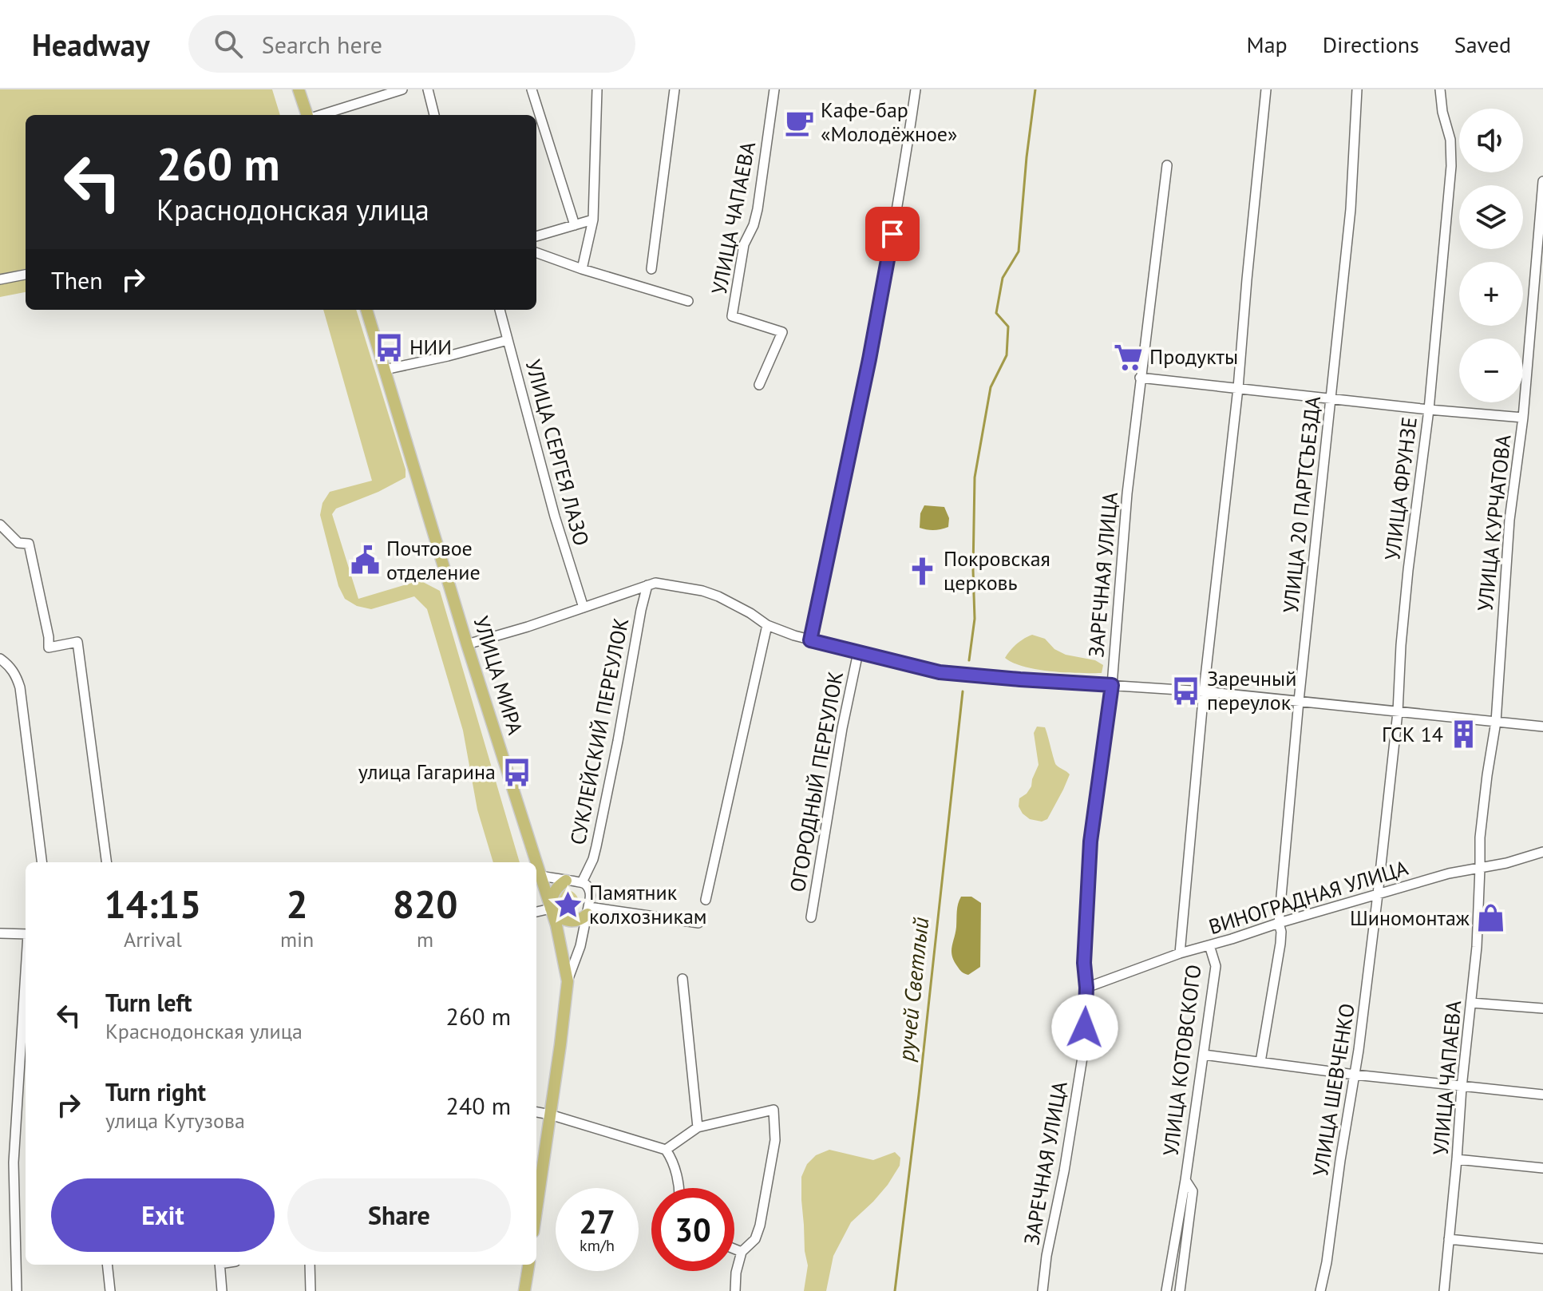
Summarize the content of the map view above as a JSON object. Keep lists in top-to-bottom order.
{
  "streets": {
    "main road": ["УЛИЦА МИРА"],
    "street": [
      "УЛИЦА ЧАПАЕВА",
      "УЛИЦА СЕРГЕЯ ЛАЗО",
      "УЛИЦА ФРУНЗЕ",
      "УЛИЦА 20 ПАРТСЪЕЗДА",
      "УЛИЦА КУРЧАТОВА",
      "ЗАРЕЧНАЯ УЛИЦА",
      "СУКЛЕЙСКИЙ ПЕРЕУЛОК",
      "ОГОРОДНЫЙ ПЕРЕУЛОК",
      "ВИНОГРАДНАЯ УЛИЦА",
      "УЛИЦА КОТОВСКОГО",
      "УЛИЦА ШЕВЧЕНКО"
    ]
  },
  "crossings": [
    ["УЛИЦА ЧАПАЕВА", "УЛИЦА КУРЧАТОВА"],
    ["УЛИЦА ЧАПАЕВА", "ВИНОГРАДНАЯ УЛИЦА"],
    ["УЛИЦА ФРУНЗЕ", "ВИНОГРАДНАЯ УЛИЦА"],
    ["УЛИЦА ФРУНЗЕ", "УЛИЦА ШЕВЧЕНКО"],
    ["УЛИЦА 20 ПАРТСЪЕЗДА", "ВИНОГРАДНАЯ УЛИЦА"],
    ["УЛИЦА КУРЧАТОВА", "ВИНОГРАДНАЯ УЛИЦА"],
    ["ЗАРЕЧНАЯ УЛИЦА", "ВИНОГРАДНАЯ УЛИЦА"],
    ["УЛИЦА МИРА", "СУКЛЕЙСКИЙ ПЕРЕУЛОК"],
    ["ВИНОГРАДНАЯ УЛИЦА", "УЛИЦА КОТОВСКОГО"],
    ["ВИНОГРАДНАЯ УЛИЦА", "УЛИЦА ШЕВЧЕНКО"]
  ],
  "water": ["ручей Светлый"],
  "places": {
    "cafe": ["Кафе-бар «Молодёжное»"],
    "bus stop": ["НИИ", "Заречный переулок", "улица Гагарина"],
    "supermarket": ["Продукты"],
    "public building": ["Почтовое отделение"],
    "church": ["Покровская церковь"],
    "building": ["ГСК 14"],
    "place": ["Памятник колхозникам"],
    "shop": ["Шиномонтаж"]
  },
  "page": {
    "header": "Headway",
    "search": "Search here",
    "nav": ["Map", "Directions", "Saved"],
    "map_buttons": ["+", "−"],
    "turn": ["260 m", "Краснодонская улица"],
    "then": "Then",
    "eta": [
      "14:15",
      "Arrival",
      "2",
      "min",
      "820",
      "m"
    ],
    "list": [
      {
        "name": "Turn left",
        "note": "Краснодонская улица",
        "value": "260 m"
      },
      {
        "name": "Turn right",
        "note": "улица Кутузова",
        "value": "240 m"
      }
    ],
    "buttons": ["Exit", "Share"],
    "speed": "27 km/h",
    "limit": "30"
  }
}
